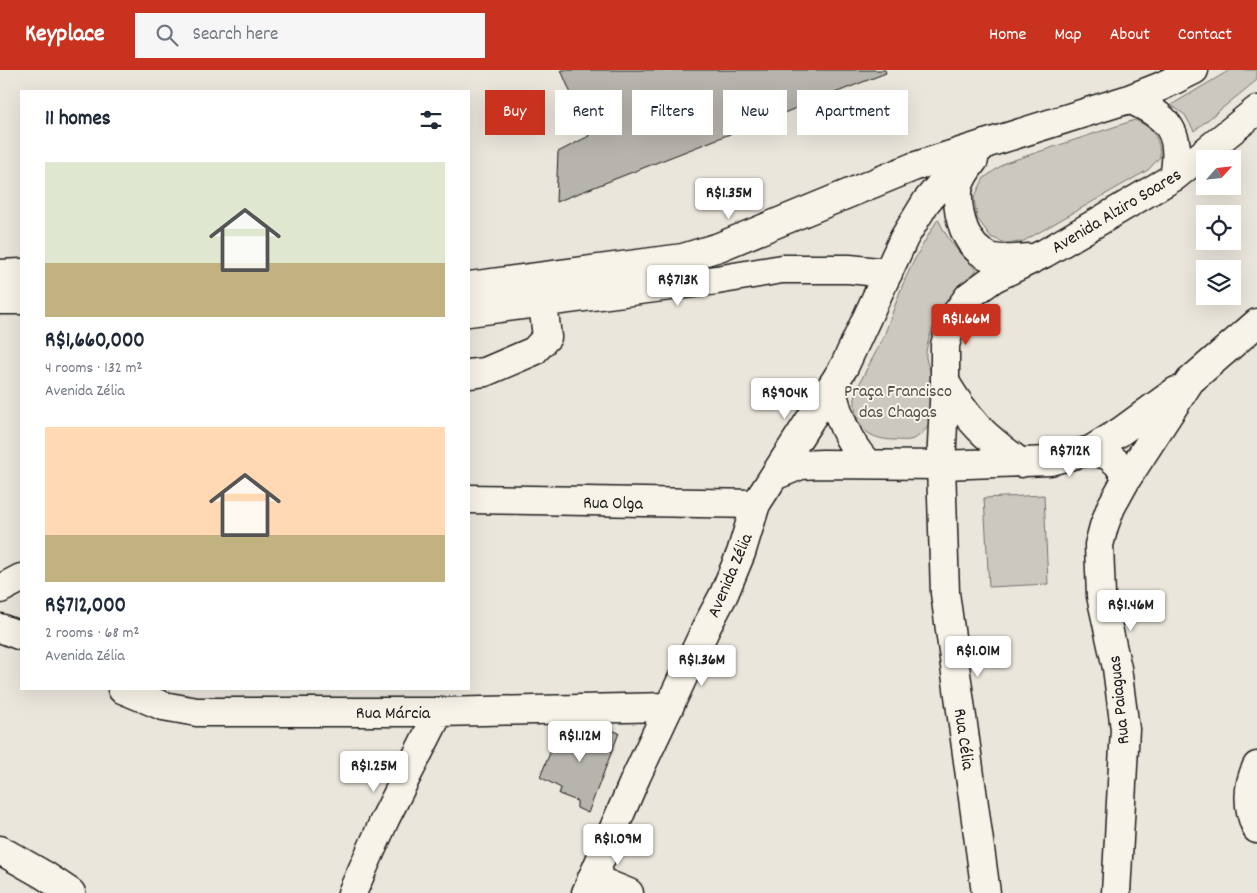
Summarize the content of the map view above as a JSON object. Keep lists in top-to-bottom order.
{
  "streets": {
    "street": [
      "Avenida Alziro Soares",
      "Rua Olga",
      "Avenida Zélia",
      "Rua Paiaguas",
      "Rua Márcia",
      "Rua Célia"
    ]
  },
  "crossings": [
    ["Rua Olga", "Avenida Zélia"],
    ["Avenida Zélia", "Rua Márcia"]
  ],
  "parks": ["Praça Francisco das Chagas"],
  "north": "top right",
  "page": {
    "header": "Keyplace",
    "search": "Search here",
    "nav": [
      "Home",
      "Map",
      "About",
      "Contact"
    ],
    "chip": [
      "Buy",
      "Rent",
      "Filters",
      "New",
      "Apartment"
    ],
    "heading": "11 homes",
    "list": [
      {
        "name": "R$1,660,000",
        "note": "4 rooms · 132 m² · Avenida Zélia"
      },
      {
        "name": "R$712,000",
        "note": "2 rooms · 68 m² · Avenida Zélia"
      }
    ],
    "price": [
      "R$1.35M",
      "R$713K",
      "R$1.66M",
      "R$904K",
      "R$712K",
      "R$1.46M",
      "R$1.01M",
      "R$1.36M",
      "R$1.12M",
      "R$1.25M",
      "R$1.09M"
    ]
  }
}
